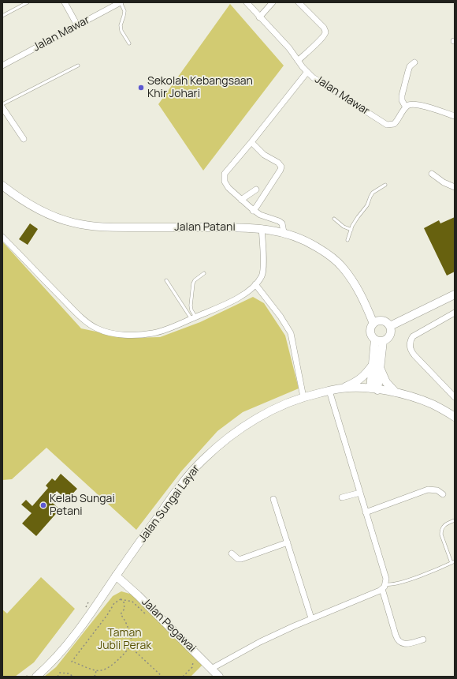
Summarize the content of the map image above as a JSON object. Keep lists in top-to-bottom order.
{
  "streets": {
    "main road": ["Jalan Patani", "Jalan Sungai Layar", "Jalan Pegawai"],
    "street": ["Jalan Mawar"]
  },
  "crossings": [
    ["Jalan Sungai Layar", "Jalan Pegawai"]
  ],
  "parks": ["Taman Jubli Perak"],
  "places": ["Sekolah Kebangsaan Khir Johari", "Kelab Sungai Petani"]
}
